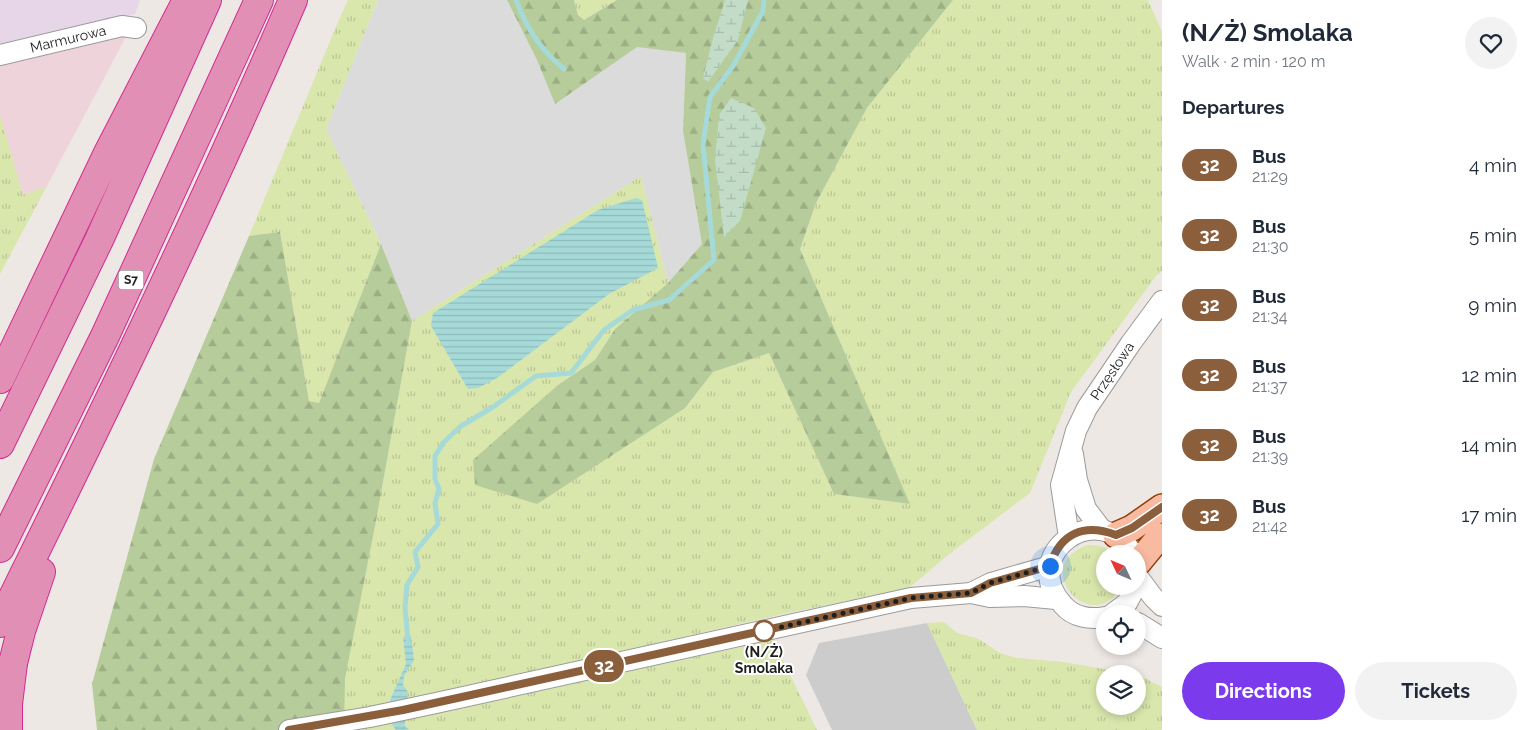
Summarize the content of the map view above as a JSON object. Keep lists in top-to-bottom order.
{
  "streets": {
    "highway": ["S7"],
    "street": ["Marmurowa", "Przęsłowa"]
  },
  "places": ["(N/Ż) Smolaka"],
  "lines": ["bus line 32"],
  "north": "top left",
  "page": {
    "on_map": "32",
    "heading": [
      ["(N/Ż) Smolaka", "Walk · 2 min · 120 m"],
      "Departures"
    ],
    "list": [
      {
        "mark": "32",
        "name": "Bus",
        "note": "21:29",
        "value": "4 min"
      },
      {
        "mark": "32",
        "name": "Bus",
        "note": "21:30",
        "value": "5 min"
      },
      {
        "mark": "32",
        "name": "Bus",
        "note": "21:34",
        "value": "9 min"
      },
      {
        "mark": "32",
        "name": "Bus",
        "note": "21:37",
        "value": "12 min"
      },
      {
        "mark": "32",
        "name": "Bus",
        "note": "21:39",
        "value": "14 min"
      },
      {
        "mark": "32",
        "name": "Bus",
        "note": "21:42",
        "value": "17 min"
      }
    ],
    "buttons": ["Directions", "Tickets"]
  }
}
